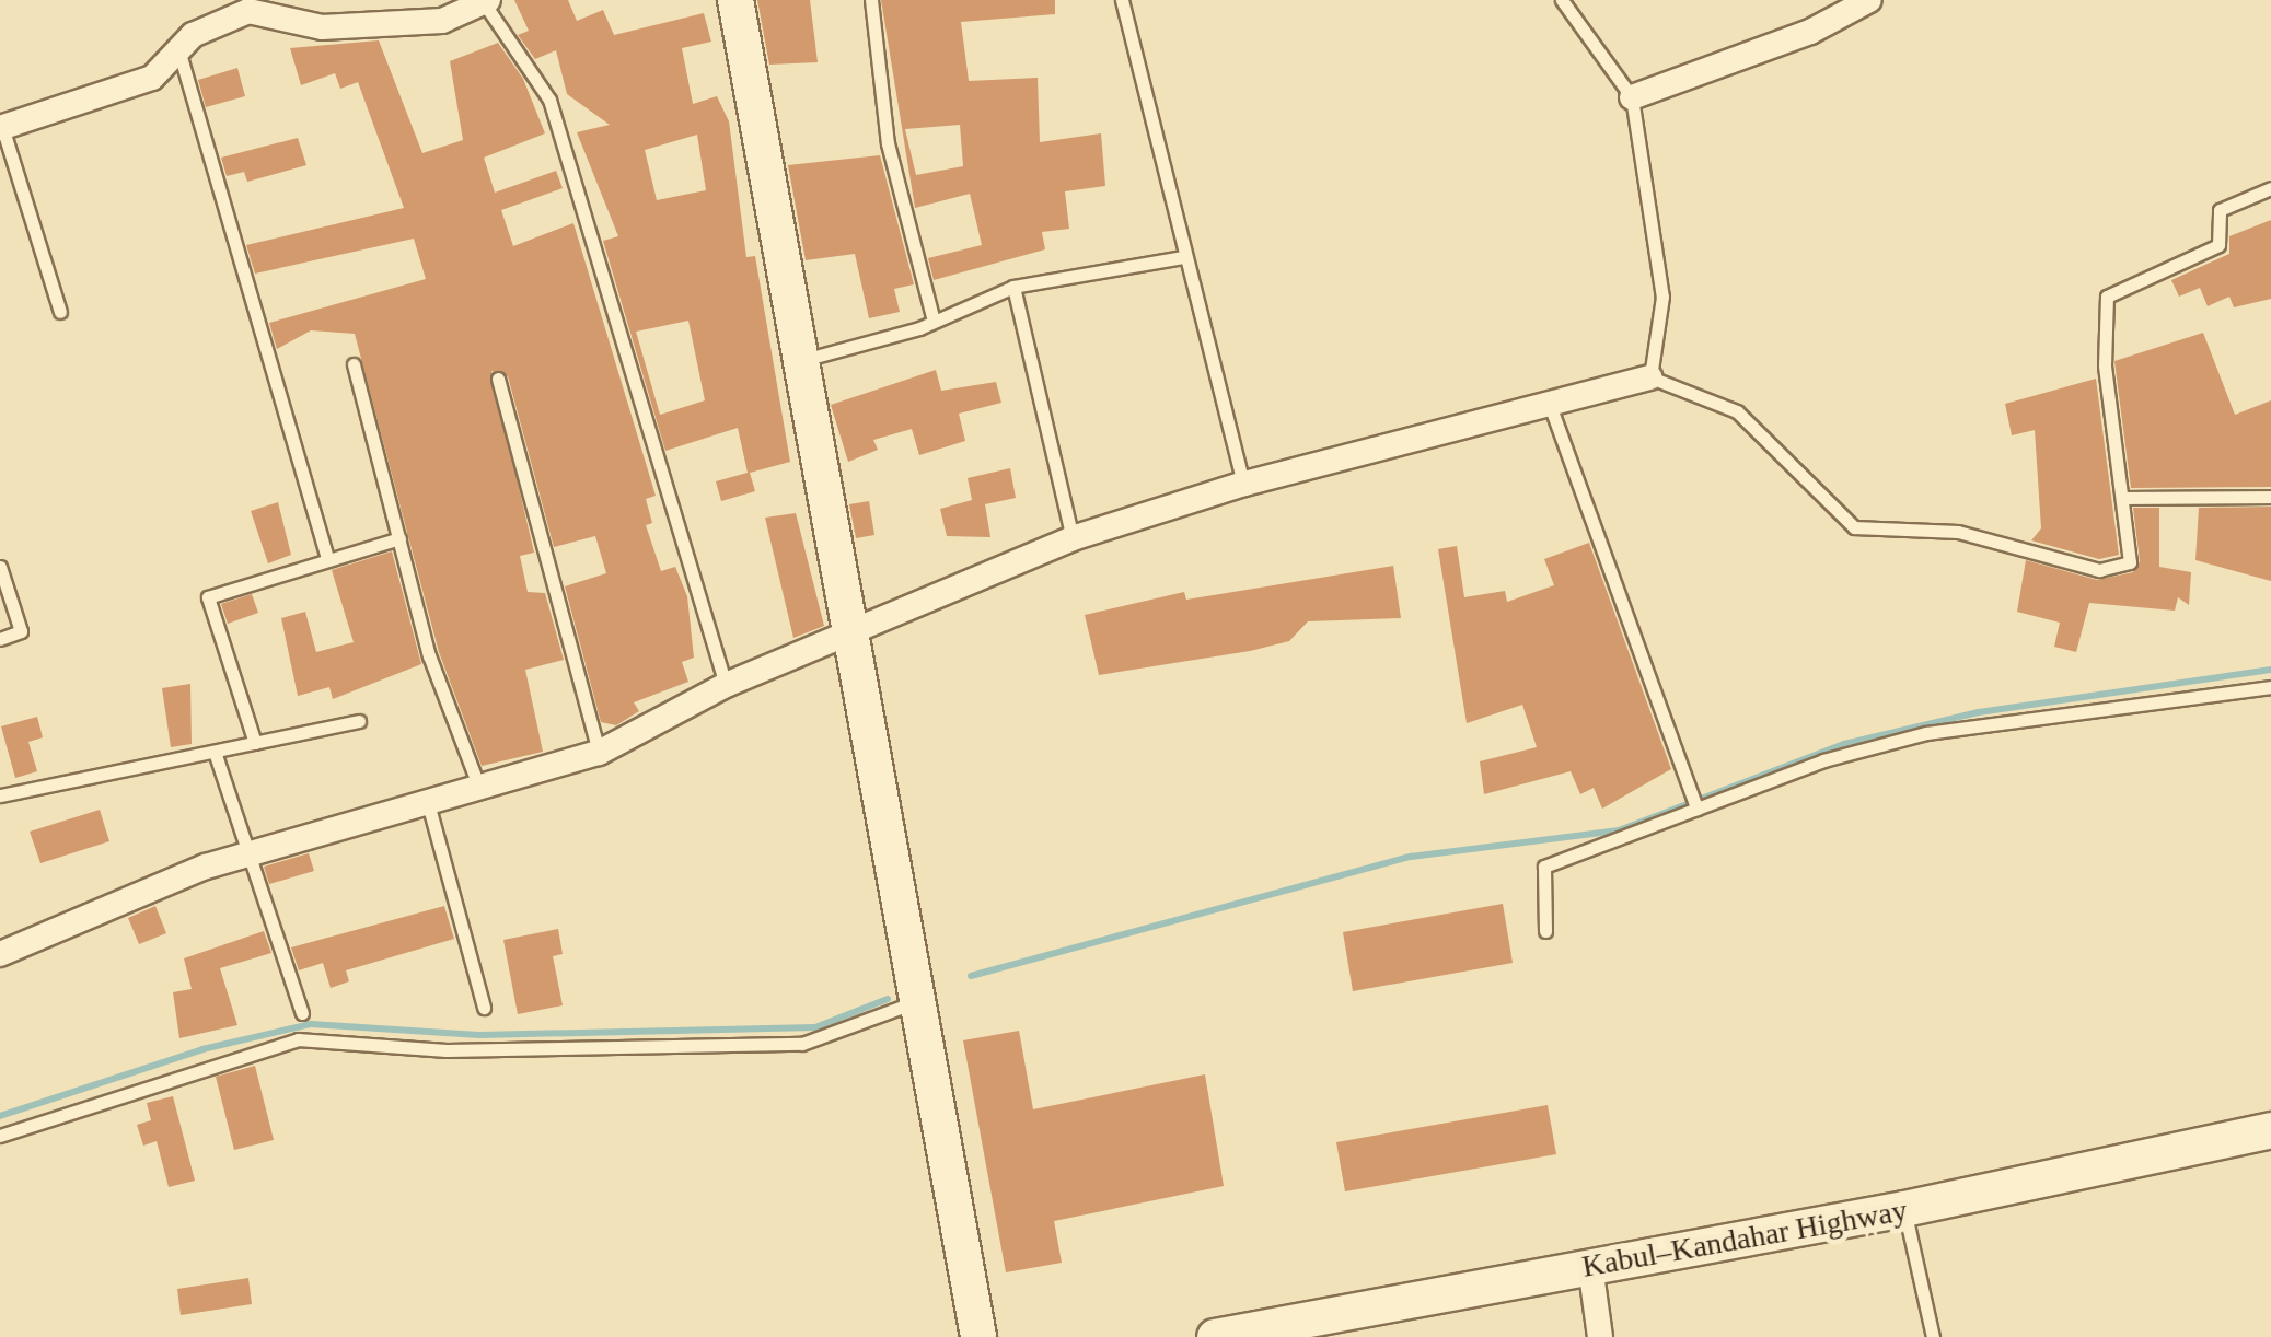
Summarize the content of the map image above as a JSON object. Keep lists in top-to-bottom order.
{
  "streets": {
    "street": ["Kabul–Kandahar Highway"]
  }
}
